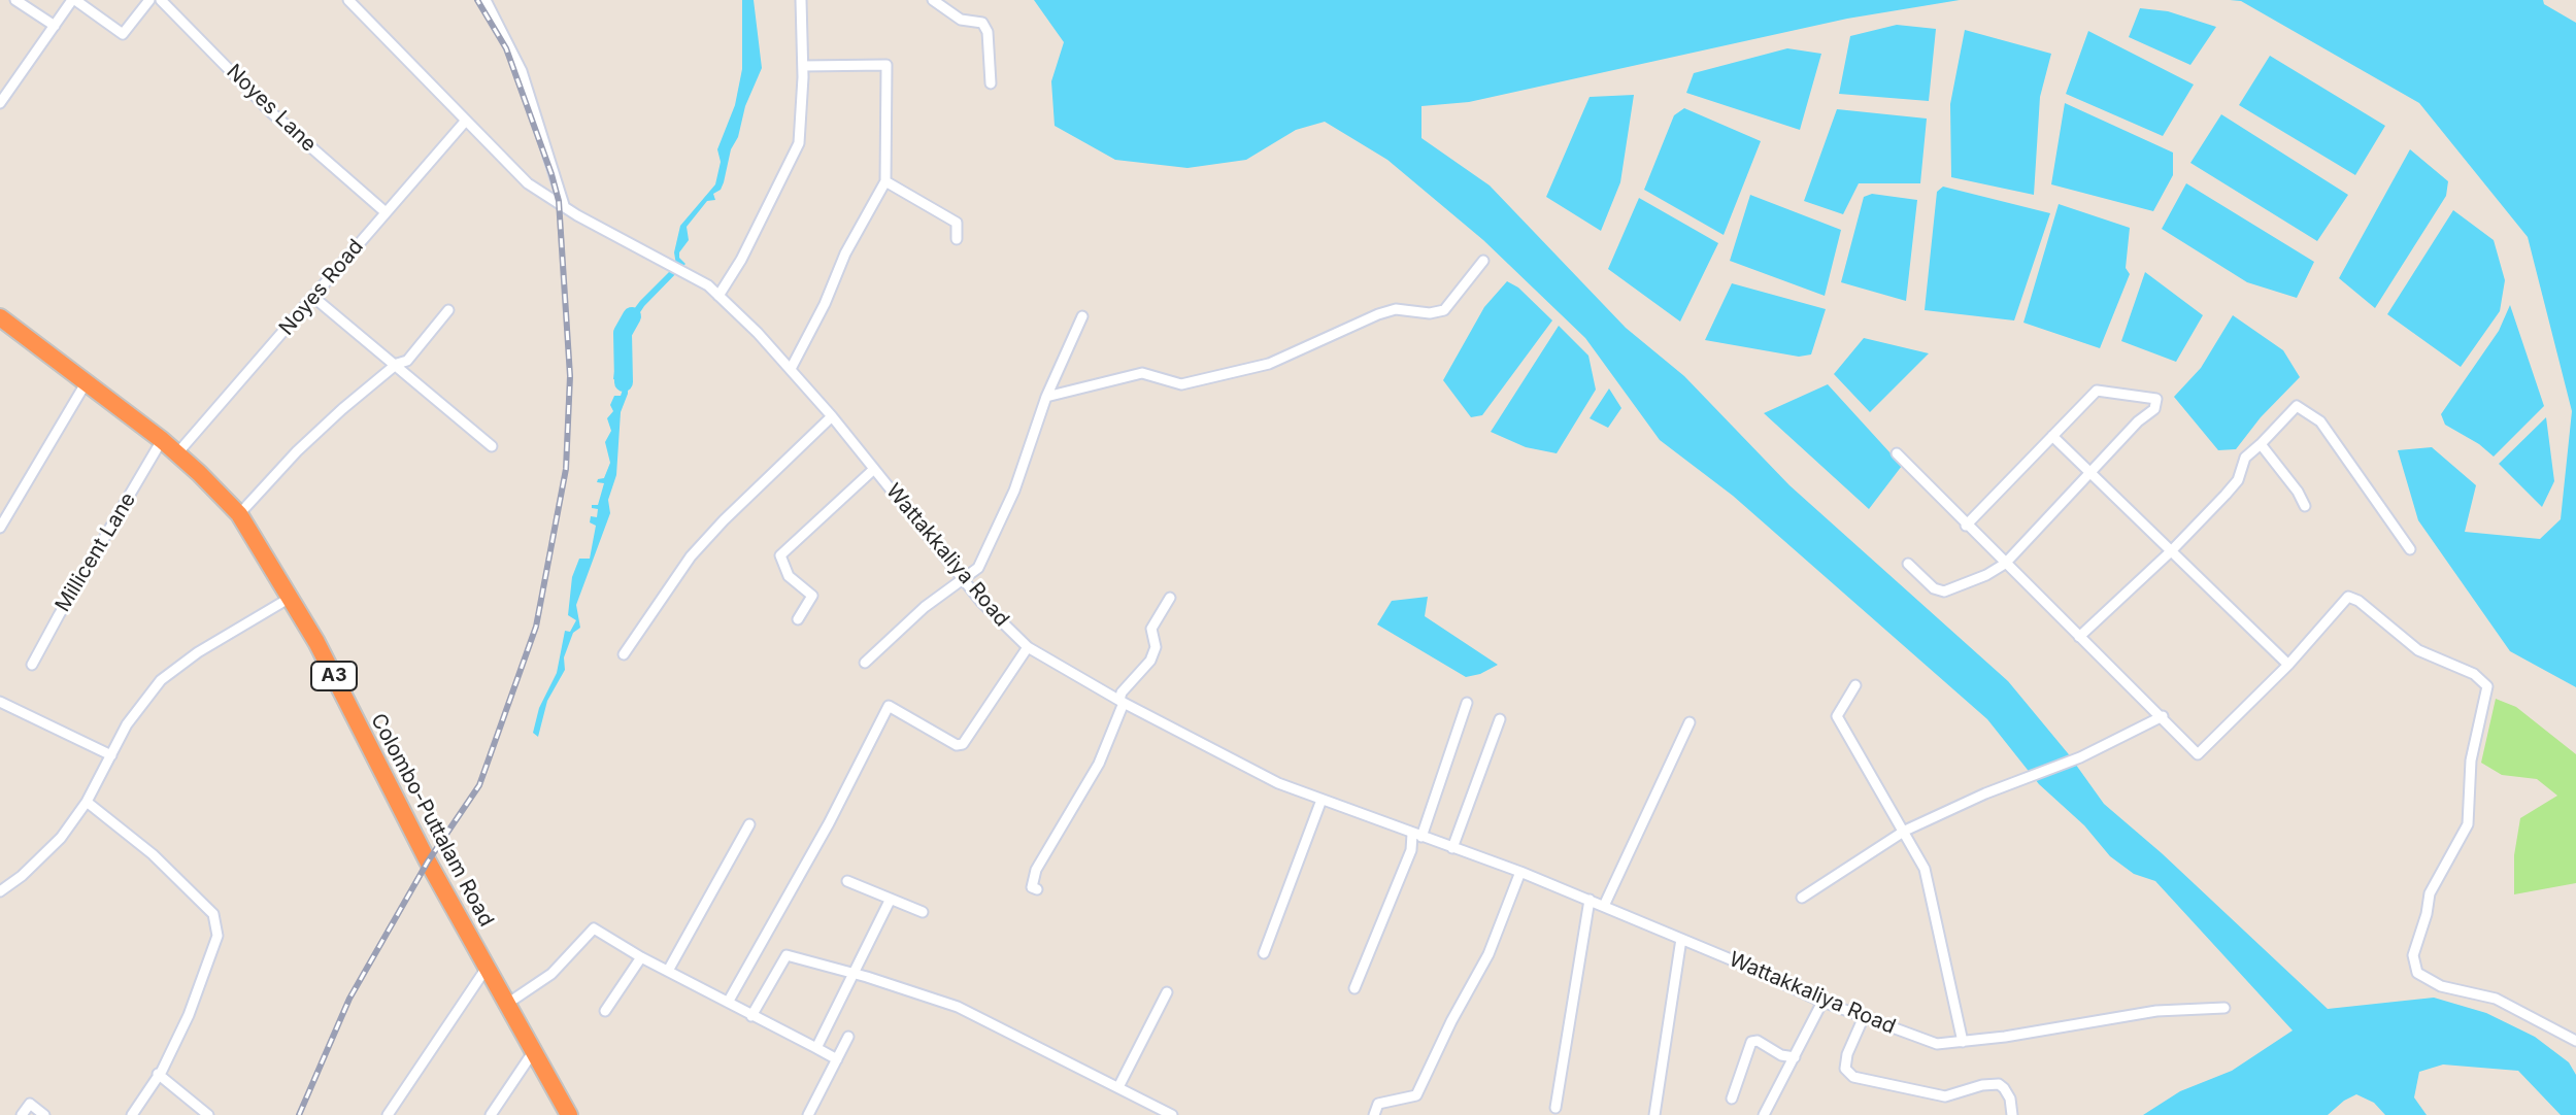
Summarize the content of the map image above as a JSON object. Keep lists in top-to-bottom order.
{
  "streets": {
    "highway": ["A3", "Colombo-Puttalam Road"],
    "street": [
      "Noyes Lane",
      "Noyes Road",
      "Millicent Lane",
      "Wattakkaliya Road"
    ]
  },
  "crossings": [
    ["Noyes Lane", "Noyes Road"],
    ["Noyes Road", "Wattakkaliya Road"],
    ["Noyes Road", "Colombo-Puttalam Road"],
    ["Millicent Lane", "Colombo-Puttalam Road"]
  ]
}
